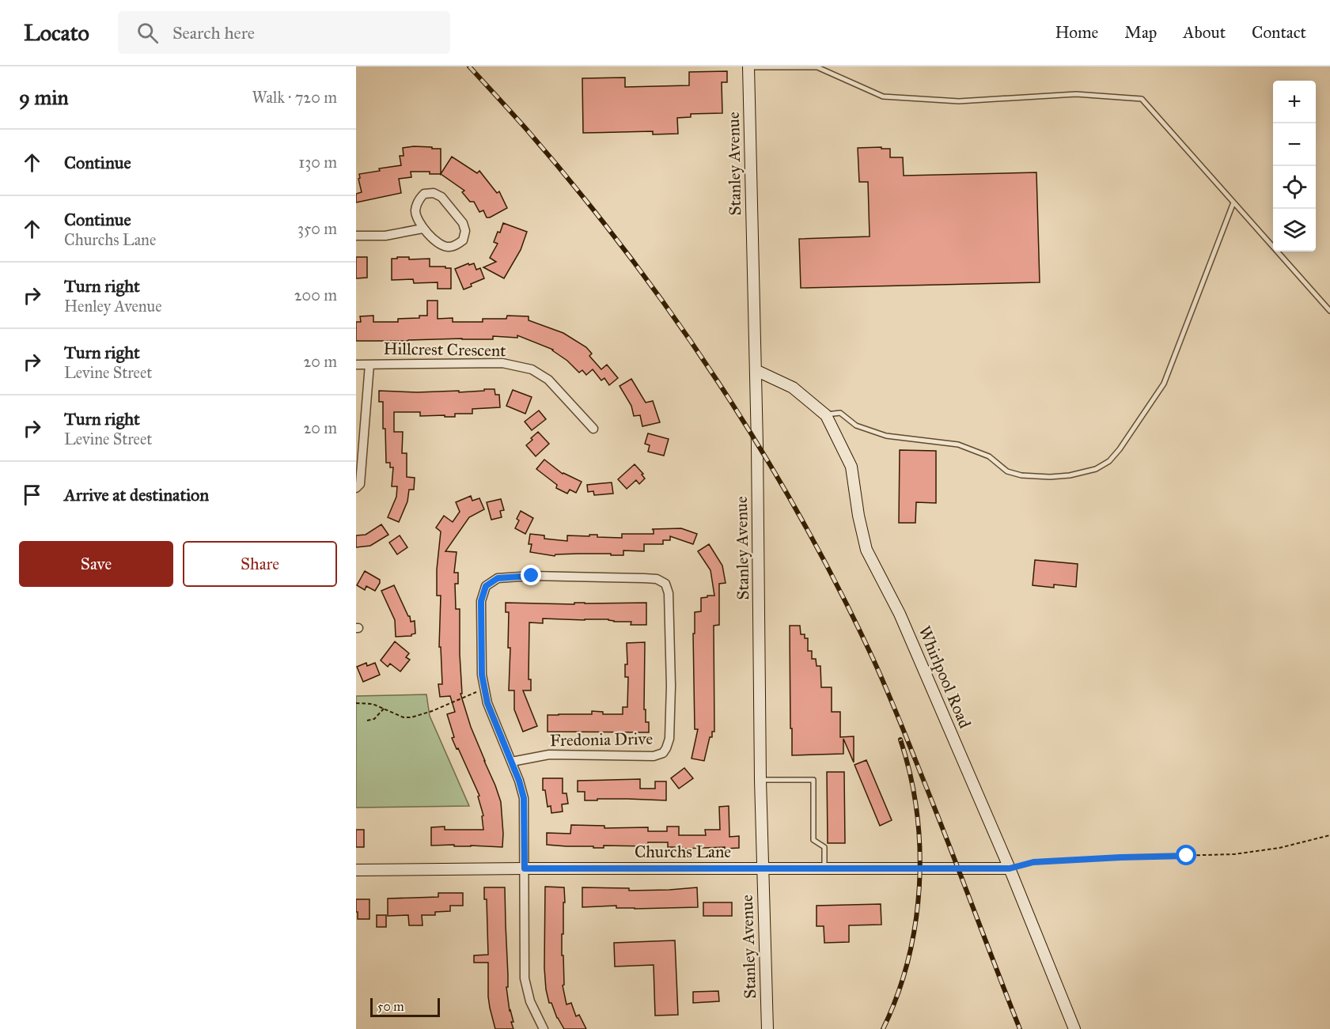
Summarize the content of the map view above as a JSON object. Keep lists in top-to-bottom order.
{
  "streets": {
    "street": [
      "Stanley Avenue",
      "Hillcrest Crescent",
      "Whirlpool Road",
      "Fredonia Drive",
      "Churchs Lane"
    ]
  },
  "crossings": [
    ["Stanley Avenue", "Whirlpool Road"],
    ["Stanley Avenue", "Churchs Lane"],
    ["Whirlpool Road", "Churchs Lane"]
  ],
  "scale_bar": "50 m",
  "page": {
    "header": "Locato",
    "search": "Search here",
    "nav": [
      "Home",
      "Map",
      "About",
      "Contact"
    ],
    "heading": ["9 min", "Walk · 720 m"],
    "map_buttons": ["+", "−"],
    "list": [
      ["Continue", "130 m"],
      ["Continue", "Churchs Lane", "350 m"],
      ["Turn right", "Henley Avenue", "200 m"],
      ["Turn right", "Levine Street", "20 m"],
      ["Turn right", "Levine Street", "20 m"],
      "Arrive at destination"
    ],
    "buttons": ["Save", "Share"],
    "scale": "50 m"
  }
}
